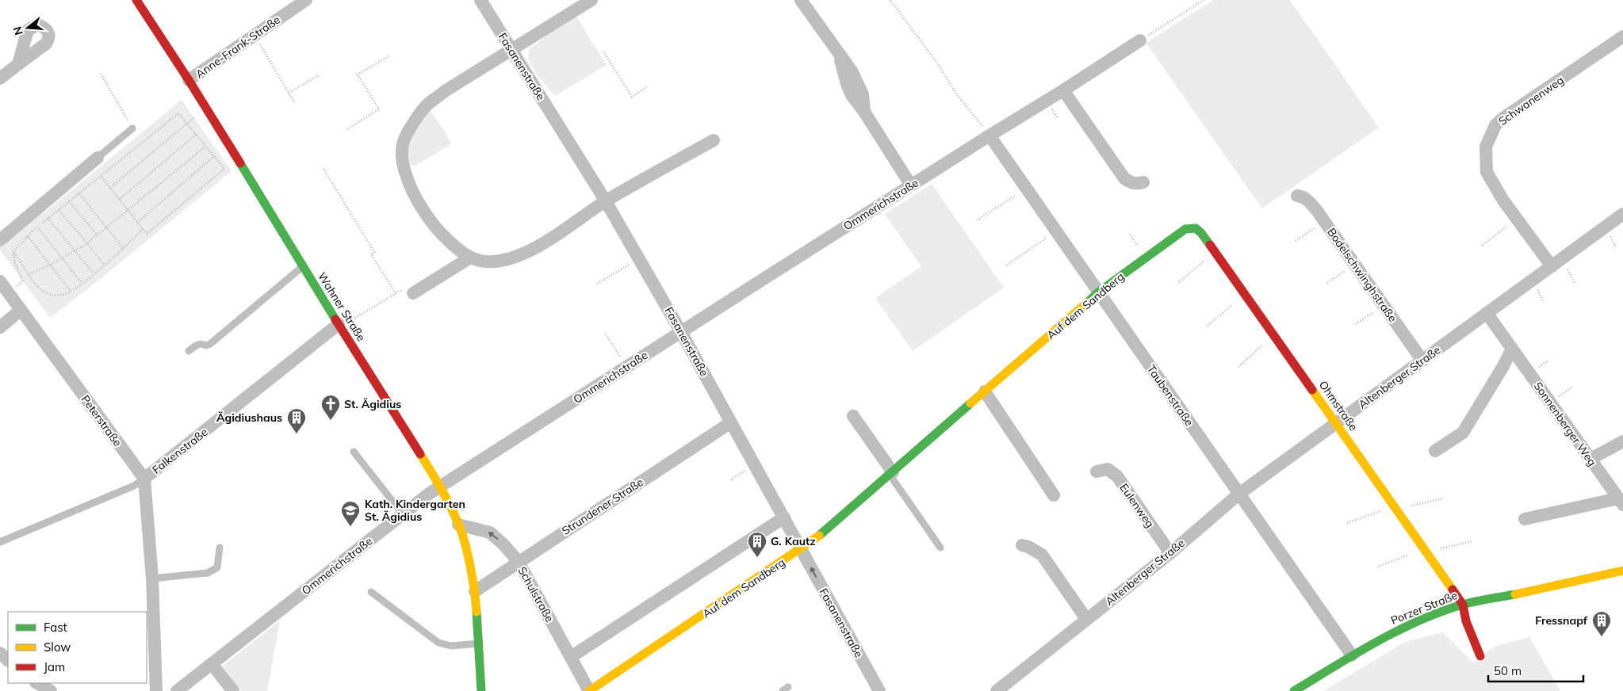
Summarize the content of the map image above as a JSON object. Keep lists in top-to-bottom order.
{
  "streets": {
    "street": [
      "Anne-Frank-Straße",
      "Fasanenstraße",
      "Schwanenweg",
      "Ommerichstraße",
      "Bodelschwinghstraße",
      "Auf dem Sandberg",
      "Wahner Straße",
      "Altenberger Straße",
      "Taubenstraße",
      "Ohmstraße",
      "Peterstraße",
      "Sonnenberger Weg",
      "Falkenstraße",
      "Eulenweg",
      "Strundener Straße",
      "Schulstraße",
      "Porzer Straße"
    ]
  },
  "crossings": [
    ["Anne-Frank-Straße", "Wahner Straße"],
    ["Fasanenstraße", "Ommerichstraße"],
    ["Fasanenstraße", "Auf dem Sandberg"],
    ["Fasanenstraße", "Strundener Straße"],
    ["Schwanenweg", "Altenberger Straße"],
    ["Ommerichstraße", "Wahner Straße"],
    ["Ommerichstraße", "Taubenstraße"],
    ["Bodelschwinghstraße", "Altenberger Straße"],
    ["Auf dem Sandberg", "Taubenstraße"],
    ["Auf dem Sandberg", "Ohmstraße"],
    ["Auf dem Sandberg", "Schulstraße"],
    ["Wahner Straße", "Falkenstraße"],
    ["Wahner Straße", "Strundener Straße"],
    ["Wahner Straße", "Schulstraße"],
    ["Altenberger Straße", "Taubenstraße"],
    ["Altenberger Straße", "Ohmstraße"],
    ["Altenberger Straße", "Sonnenberger Weg"],
    ["Altenberger Straße", "Eulenweg"],
    ["Taubenstraße", "Porzer Straße"],
    ["Ohmstraße", "Porzer Straße"],
    ["Peterstraße", "Falkenstraße"],
    ["Strundener Straße", "Schulstraße"]
  ],
  "places": {
    "church": ["St. Ägidius"],
    "building": ["Ägidiushaus", "G. Kautz", "Fressnapf"],
    "school or university": ["Kath. Kindergarten St. Ägidius"]
  },
  "legend": ["Fast", "Slow", "Jam"],
  "scale_bar": "50 m",
  "north": "left"
}
